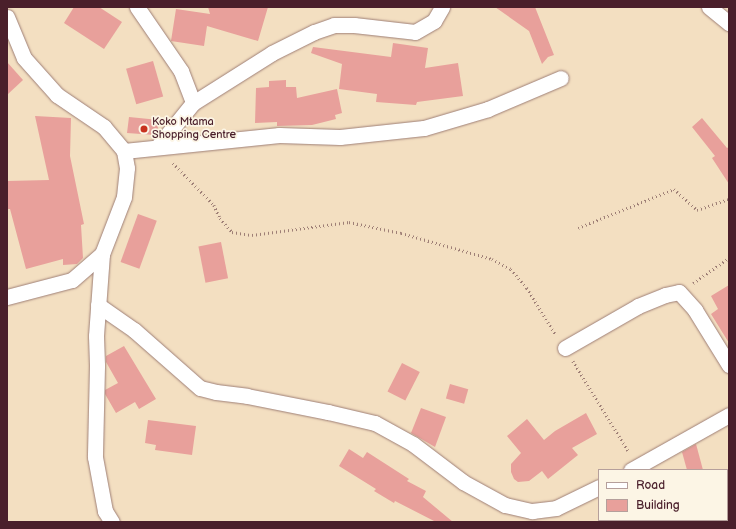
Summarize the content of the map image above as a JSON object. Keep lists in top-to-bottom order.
{
  "places": ["Koko Mtama Shopping Centre"],
  "legend": ["Road", "Building"]
}
